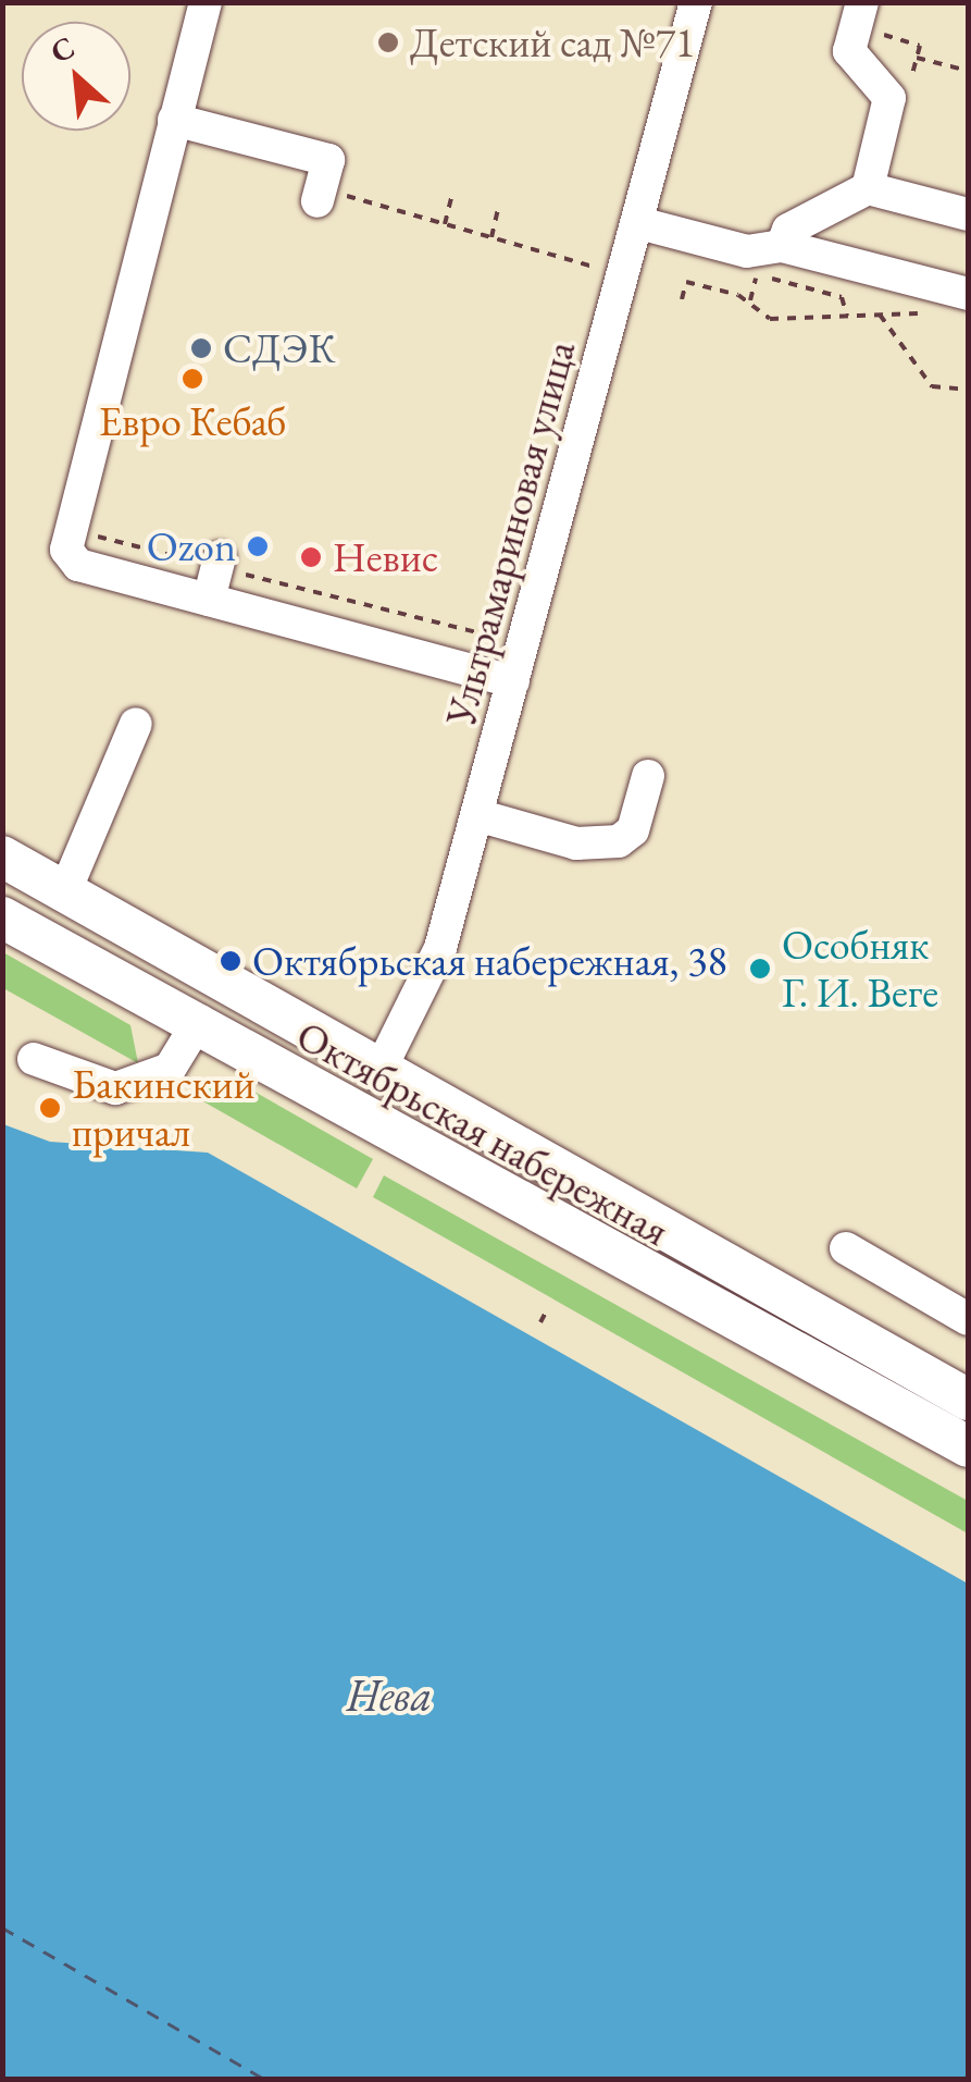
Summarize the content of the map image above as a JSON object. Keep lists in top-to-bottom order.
{
  "streets": {
    "main road": ["Октябрьская набережная"],
    "street": ["Ультрамариновая улица"]
  },
  "crossings": [
    ["Ультрамариновая улица", "Октябрьская набережная"]
  ],
  "water": ["Нева"],
  "places": [
    "Детский сад №71",
    "СДЭК",
    "Евро Кебаб",
    "Ozon",
    "Невис",
    "Октябрьская набережная, 38",
    "Особняк Г. И. Веге",
    "Бакинский причал"
  ],
  "north": "top left"
}
